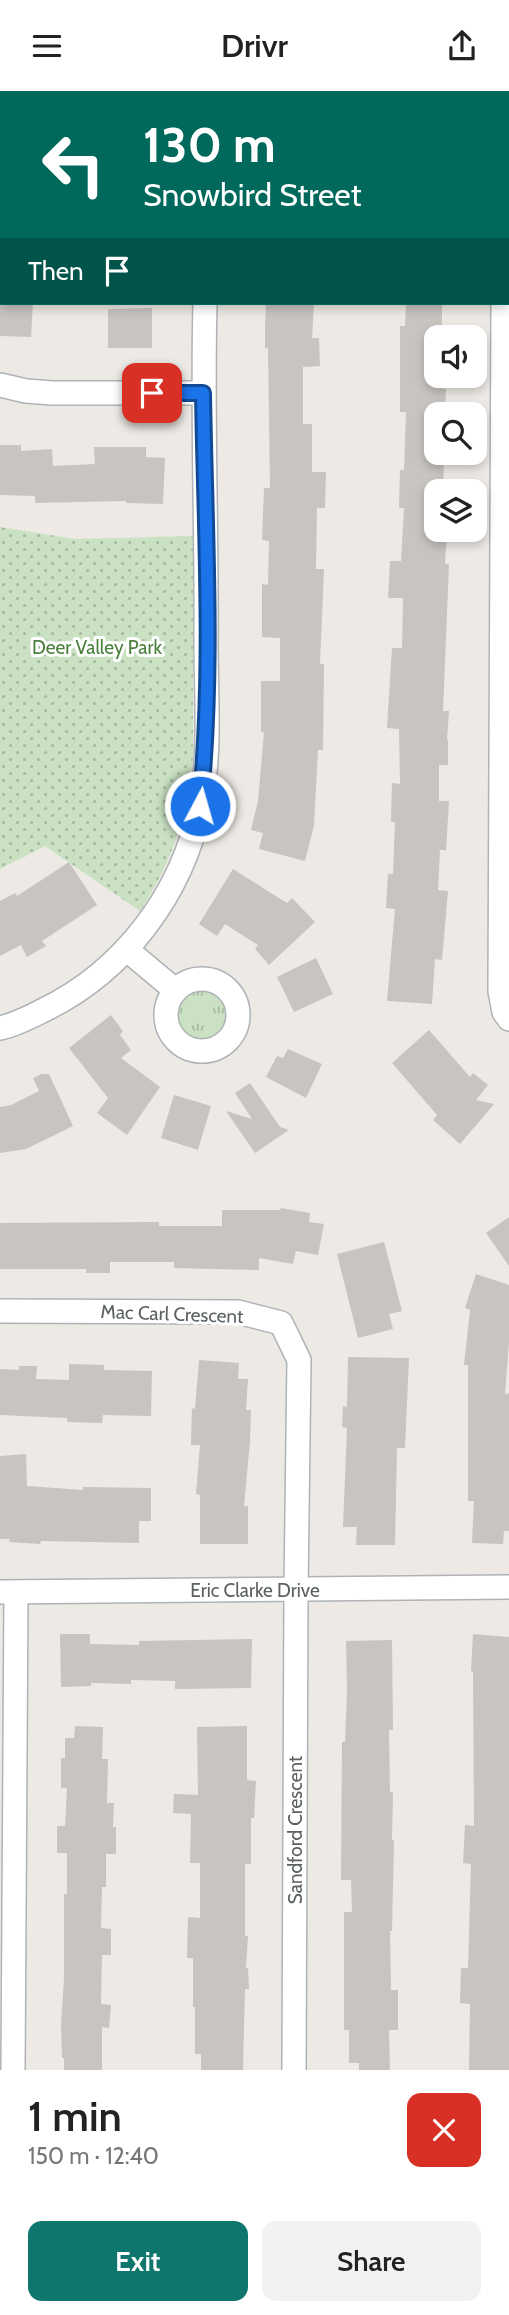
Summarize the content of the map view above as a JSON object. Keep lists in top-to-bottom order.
{
  "streets": {
    "street": ["Mac Carl Crescent", "Eric Clarke Drive", "Sandford Crescent"]
  },
  "crossings": [
    ["Mac Carl Crescent", "Eric Clarke Drive"],
    ["Mac Carl Crescent", "Sandford Crescent"],
    ["Eric Clarke Drive", "Sandford Crescent"]
  ],
  "parks": ["Deer Valley Park"],
  "page": {
    "header": "Drivr",
    "turn": ["130 m", "Snowbird Street"],
    "then": "Then",
    "heading": ["1 min", "150 m · 12:40"],
    "buttons": ["Exit", "Share"]
  }
}
